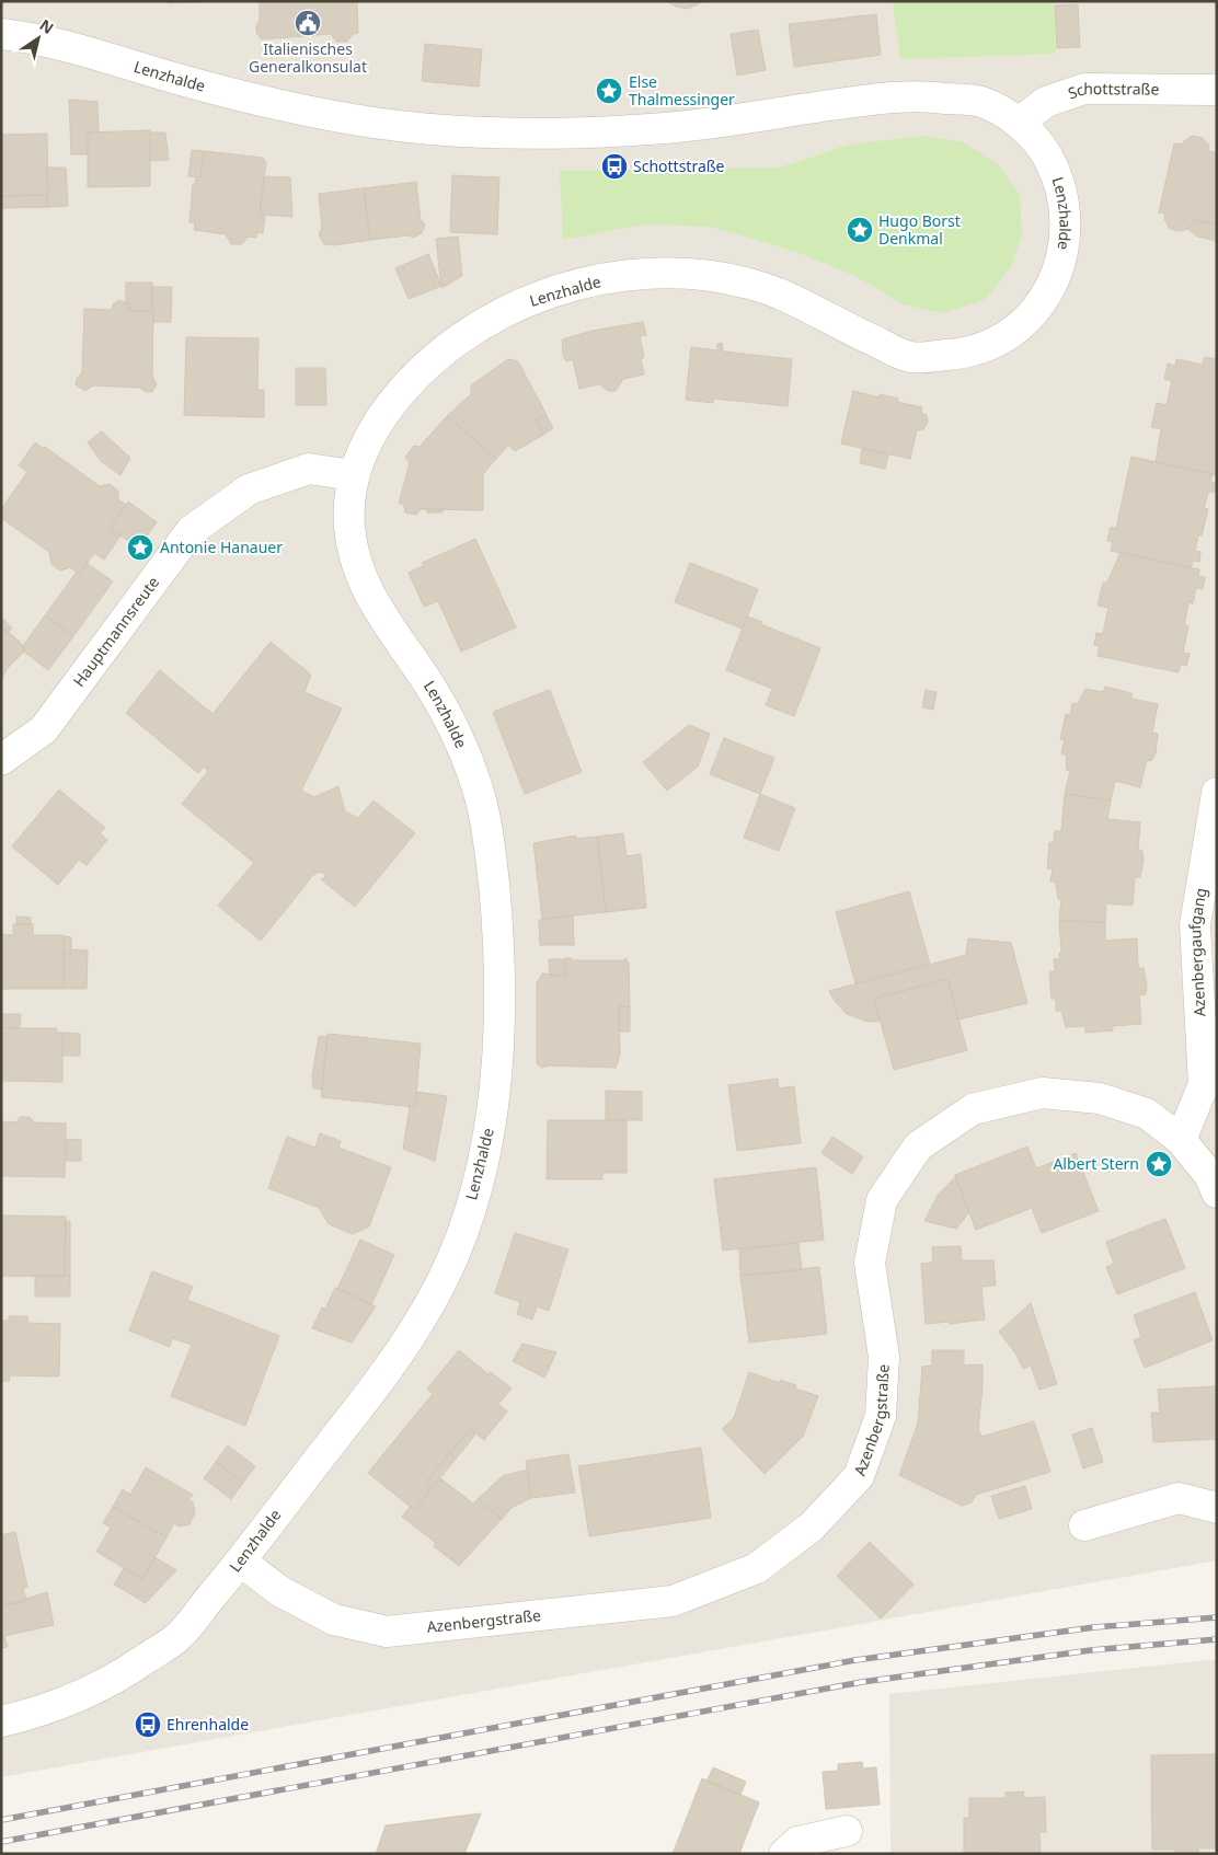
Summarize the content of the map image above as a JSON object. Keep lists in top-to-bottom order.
{
  "streets": {
    "street": [
      "Lenzhalde",
      "Schottstraße",
      "Hauptmannsreute",
      "Azenbergaufgang",
      "Azenbergstraße"
    ]
  },
  "crossings": [
    ["Lenzhalde", "Schottstraße"],
    ["Lenzhalde", "Hauptmannsreute"],
    ["Lenzhalde", "Azenbergstraße"],
    ["Azenbergaufgang", "Azenbergstraße"]
  ],
  "places": {
    "public building": ["Italienisches Generalkonsulat"],
    "place": [
      "Else Thalmessinger",
      "Hugo Borst Denkmal",
      "Antonie Hanauer",
      "Albert Stern"
    ],
    "bus stop": ["Schottstraße", "Ehrenhalde"]
  },
  "north": "top right"
}
